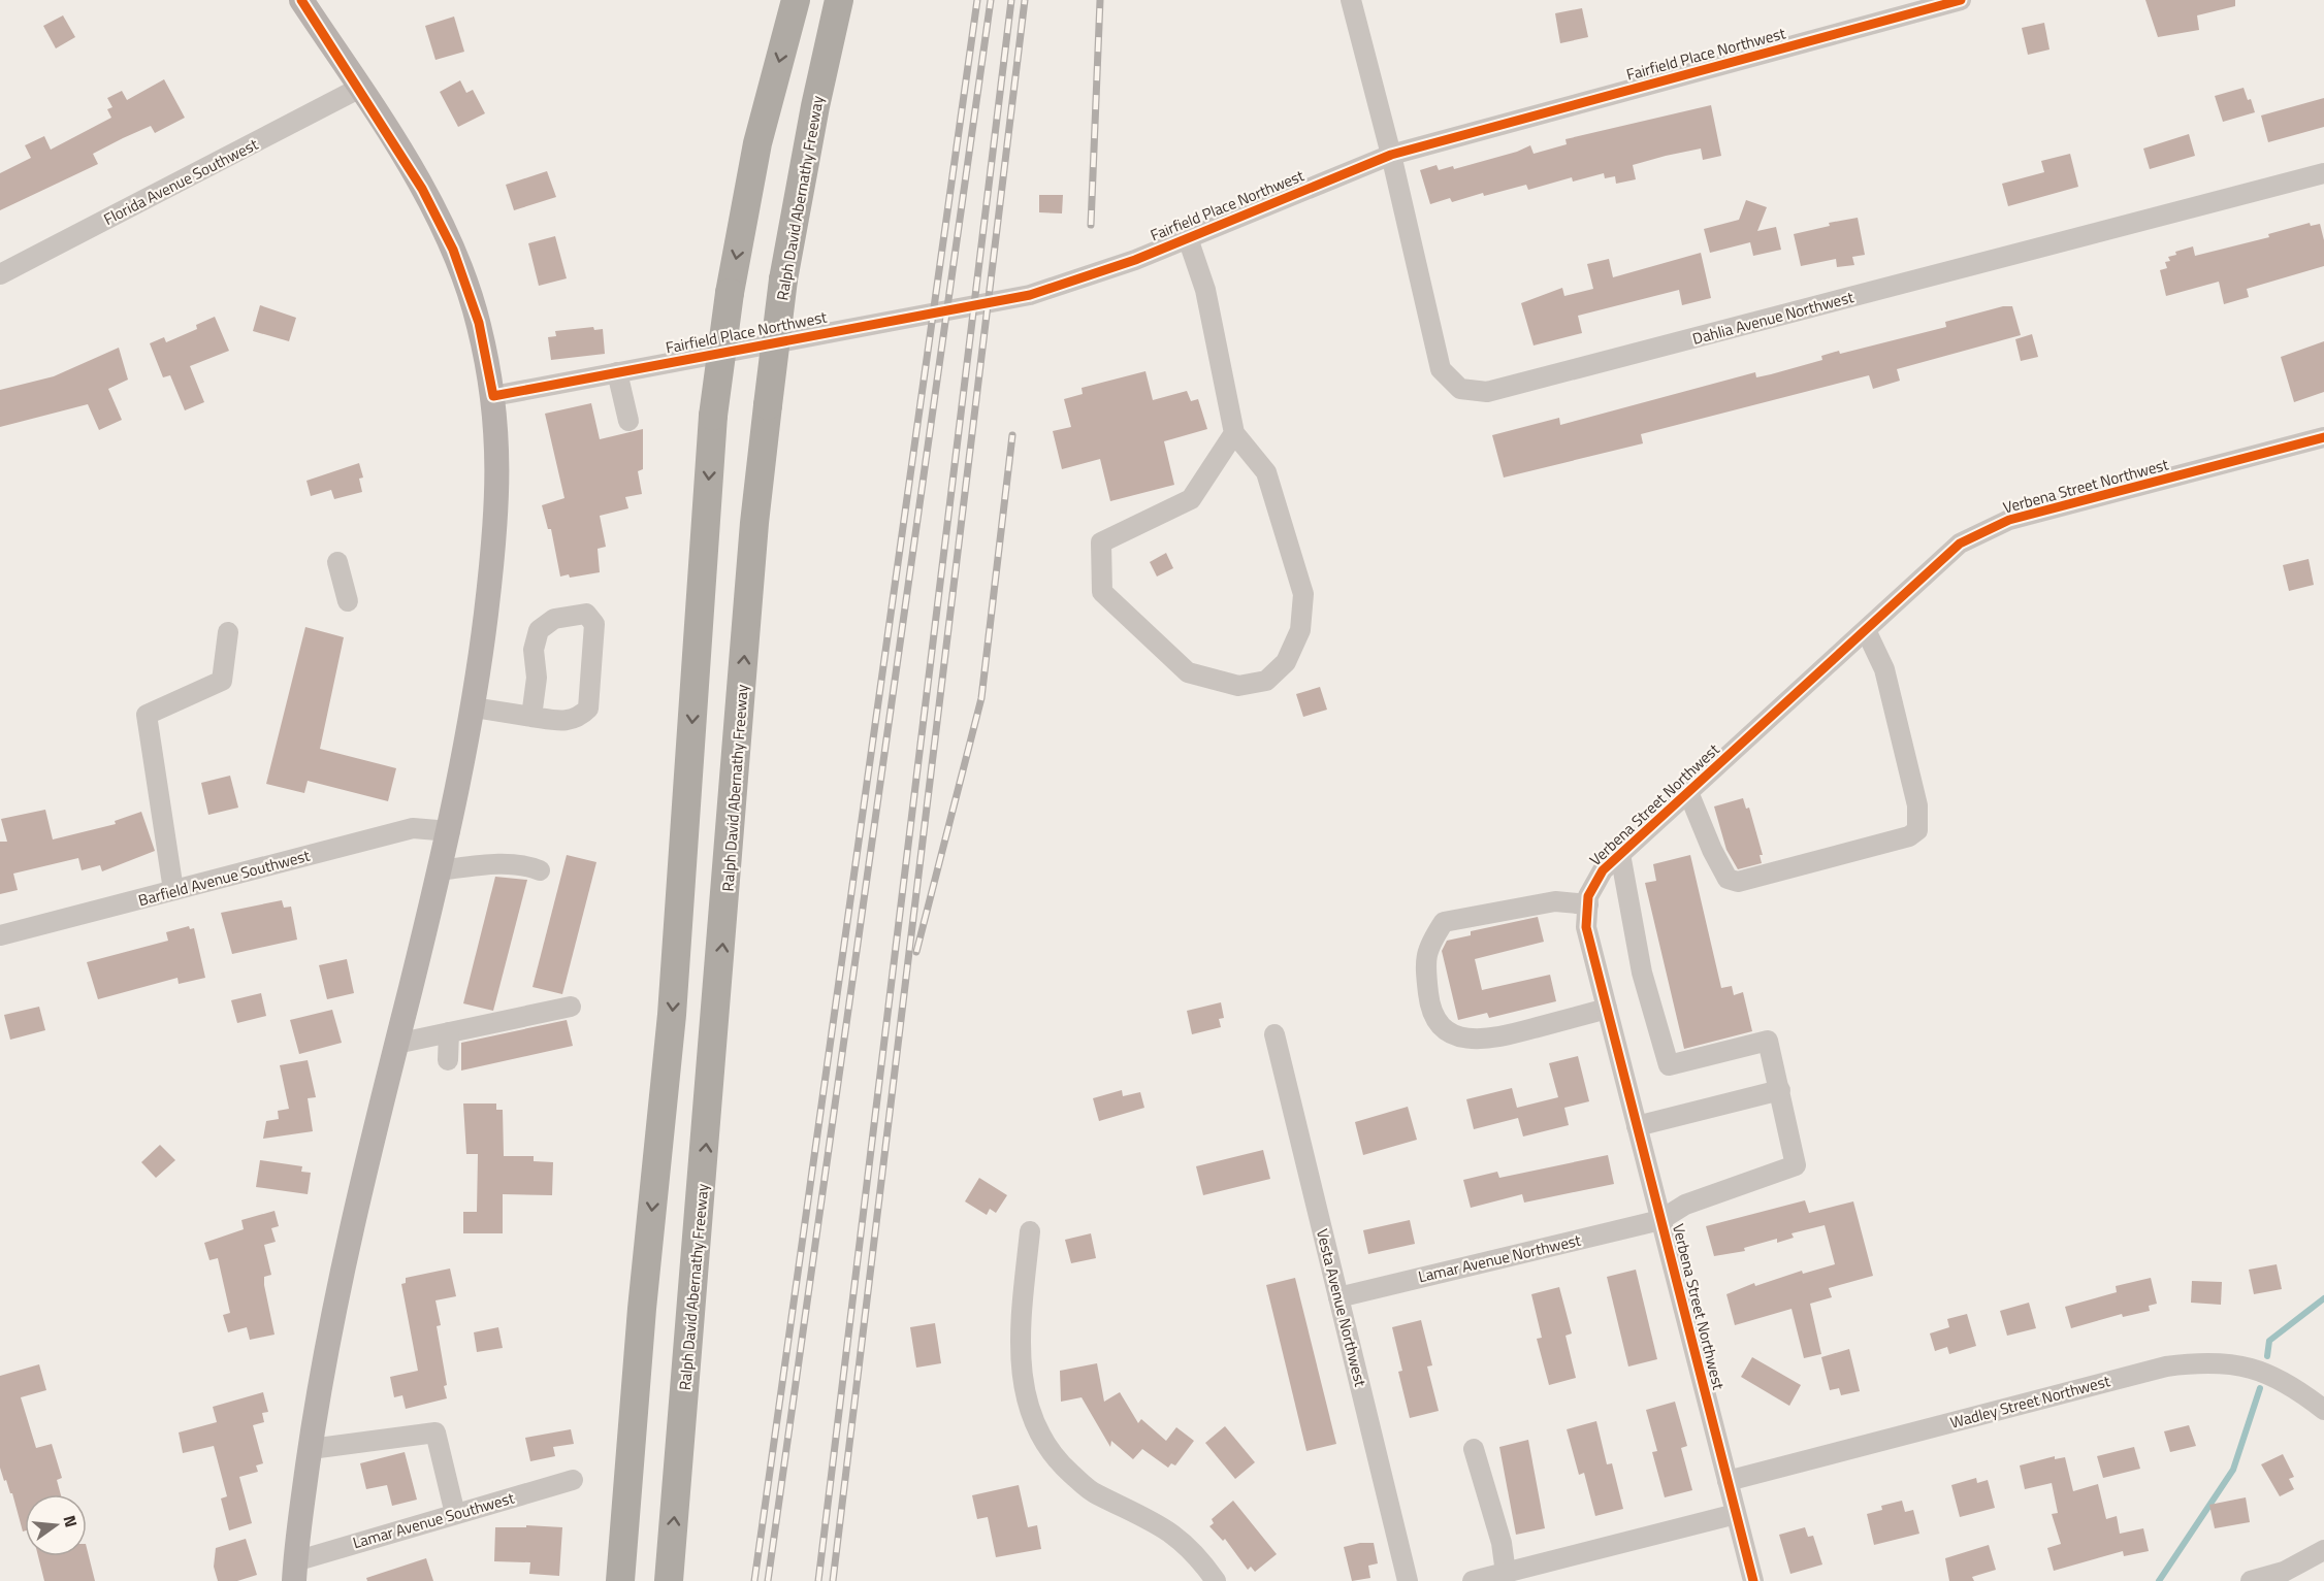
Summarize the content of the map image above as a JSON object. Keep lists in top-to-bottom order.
{
  "streets": {
    "highway": ["Ralph David Abernathy Freeway"],
    "street": [
      "Fairfield Place Northwest",
      "Florida Avenue Southwest",
      "Dahlia Avenue Northwest",
      "Verbena Street Northwest",
      "Barfield Avenue Southwest",
      "Lamar Avenue Northwest",
      "Vesta Avenue Northwest",
      "Wadley Street Northwest",
      "Lamar Avenue Southwest"
    ]
  },
  "crossings": [
    ["Fairfield Place Northwest", "Dahlia Avenue Northwest"],
    ["Verbena Street Northwest", "Lamar Avenue Northwest"],
    ["Verbena Street Northwest", "Wadley Street Northwest"],
    ["Lamar Avenue Northwest", "Vesta Avenue Northwest"]
  ],
  "north": "right"
}
